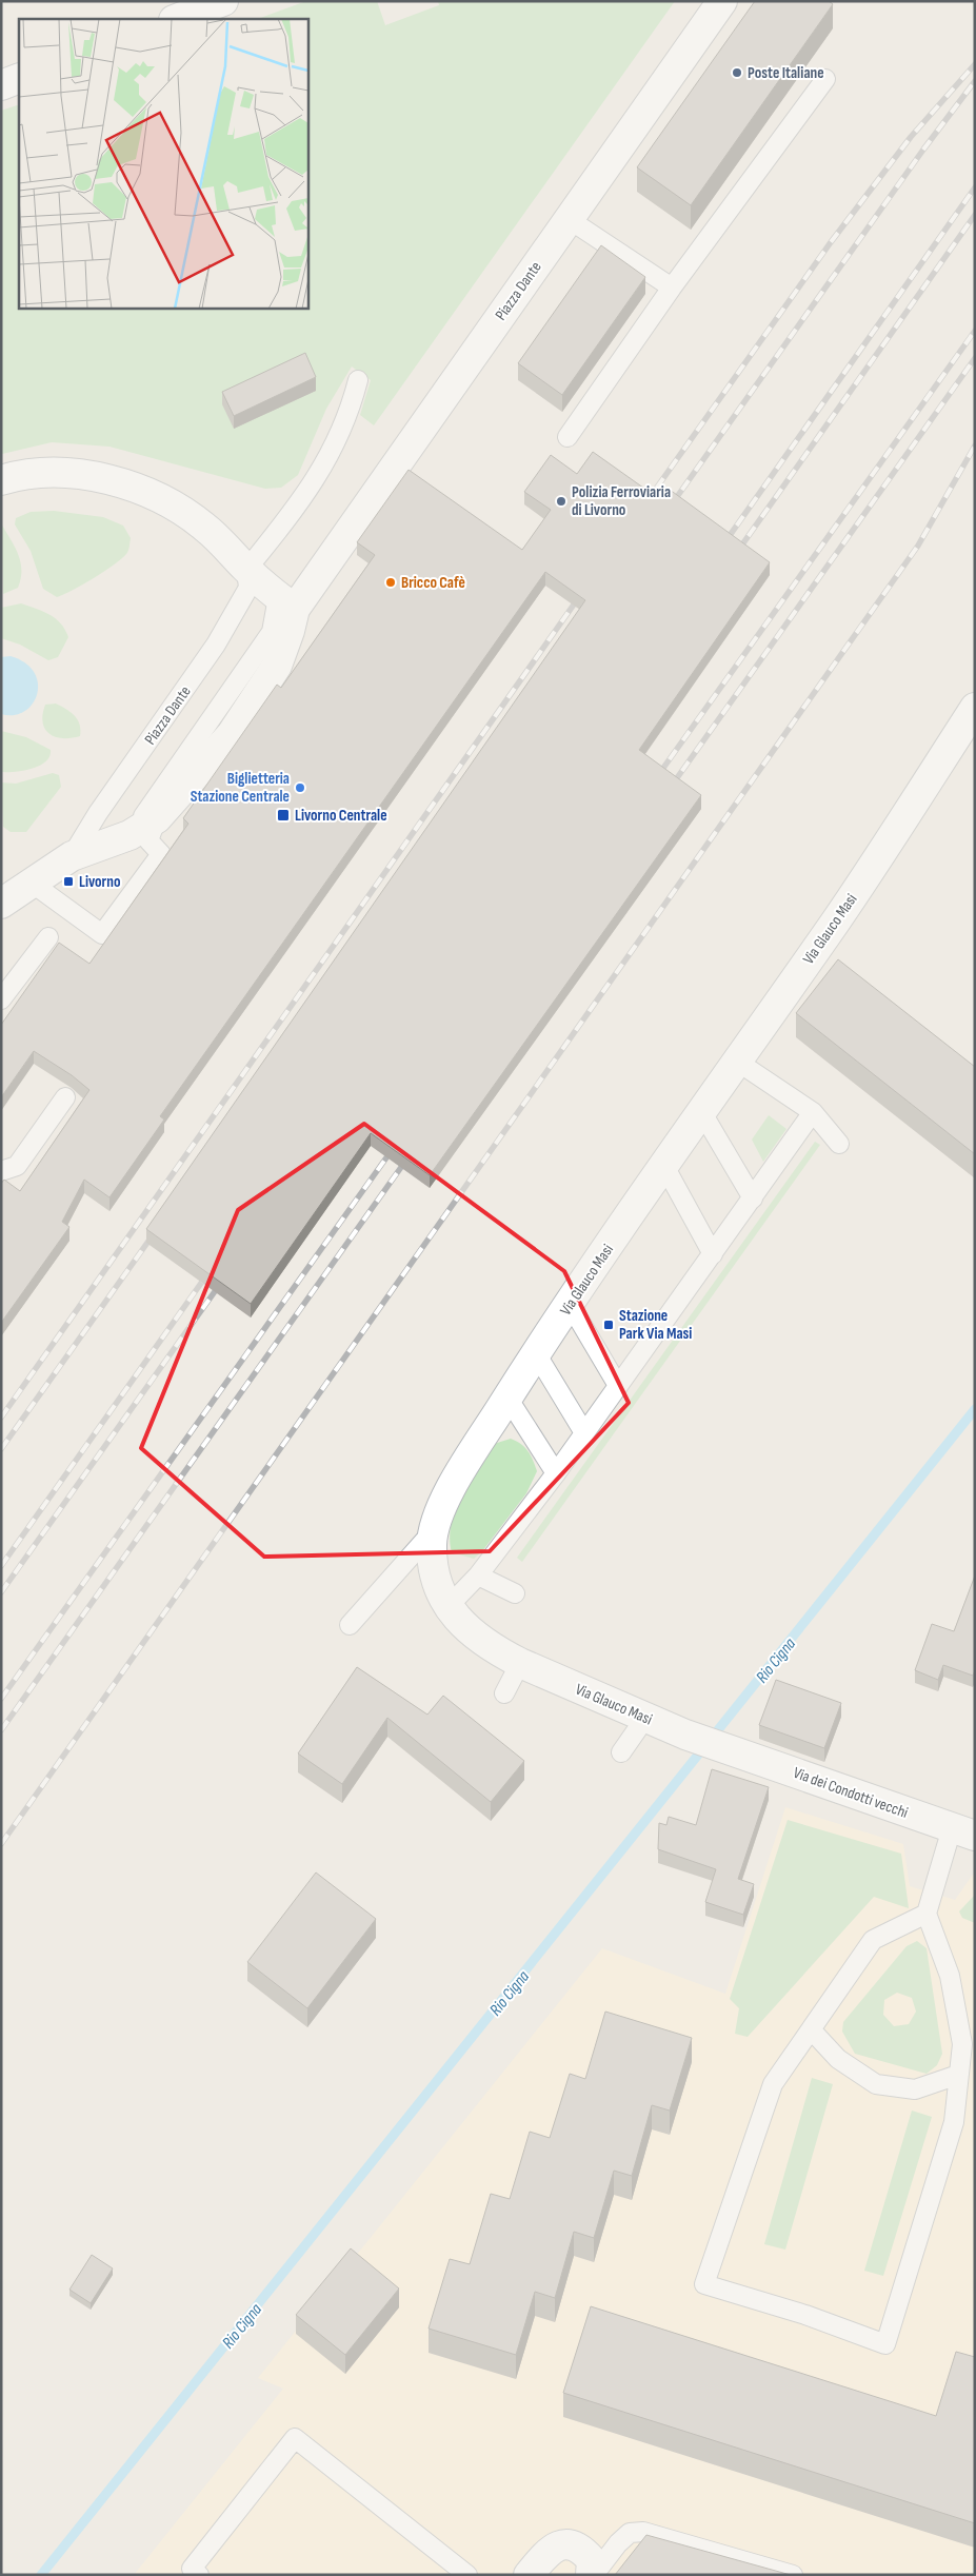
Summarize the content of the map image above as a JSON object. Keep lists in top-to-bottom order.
{
  "streets": {
    "street": ["Piazza Dante", "Via Glauco Masi", "Via dei Condotti vecchi"]
  },
  "crossings": [
    ["Via Glauco Masi", "Via dei Condotti vecchi"]
  ],
  "water": ["Rio Cigna"],
  "places": {
    "other": [
      "Poste Italiane",
      "Polizia Ferroviaria di Livorno",
      "Bricco Cafè",
      "Biglietteria Stazione Centrale"
    ],
    "transit": ["Livorno Centrale", "Livorno", "Stazione Park Via Masi"]
  }
}
